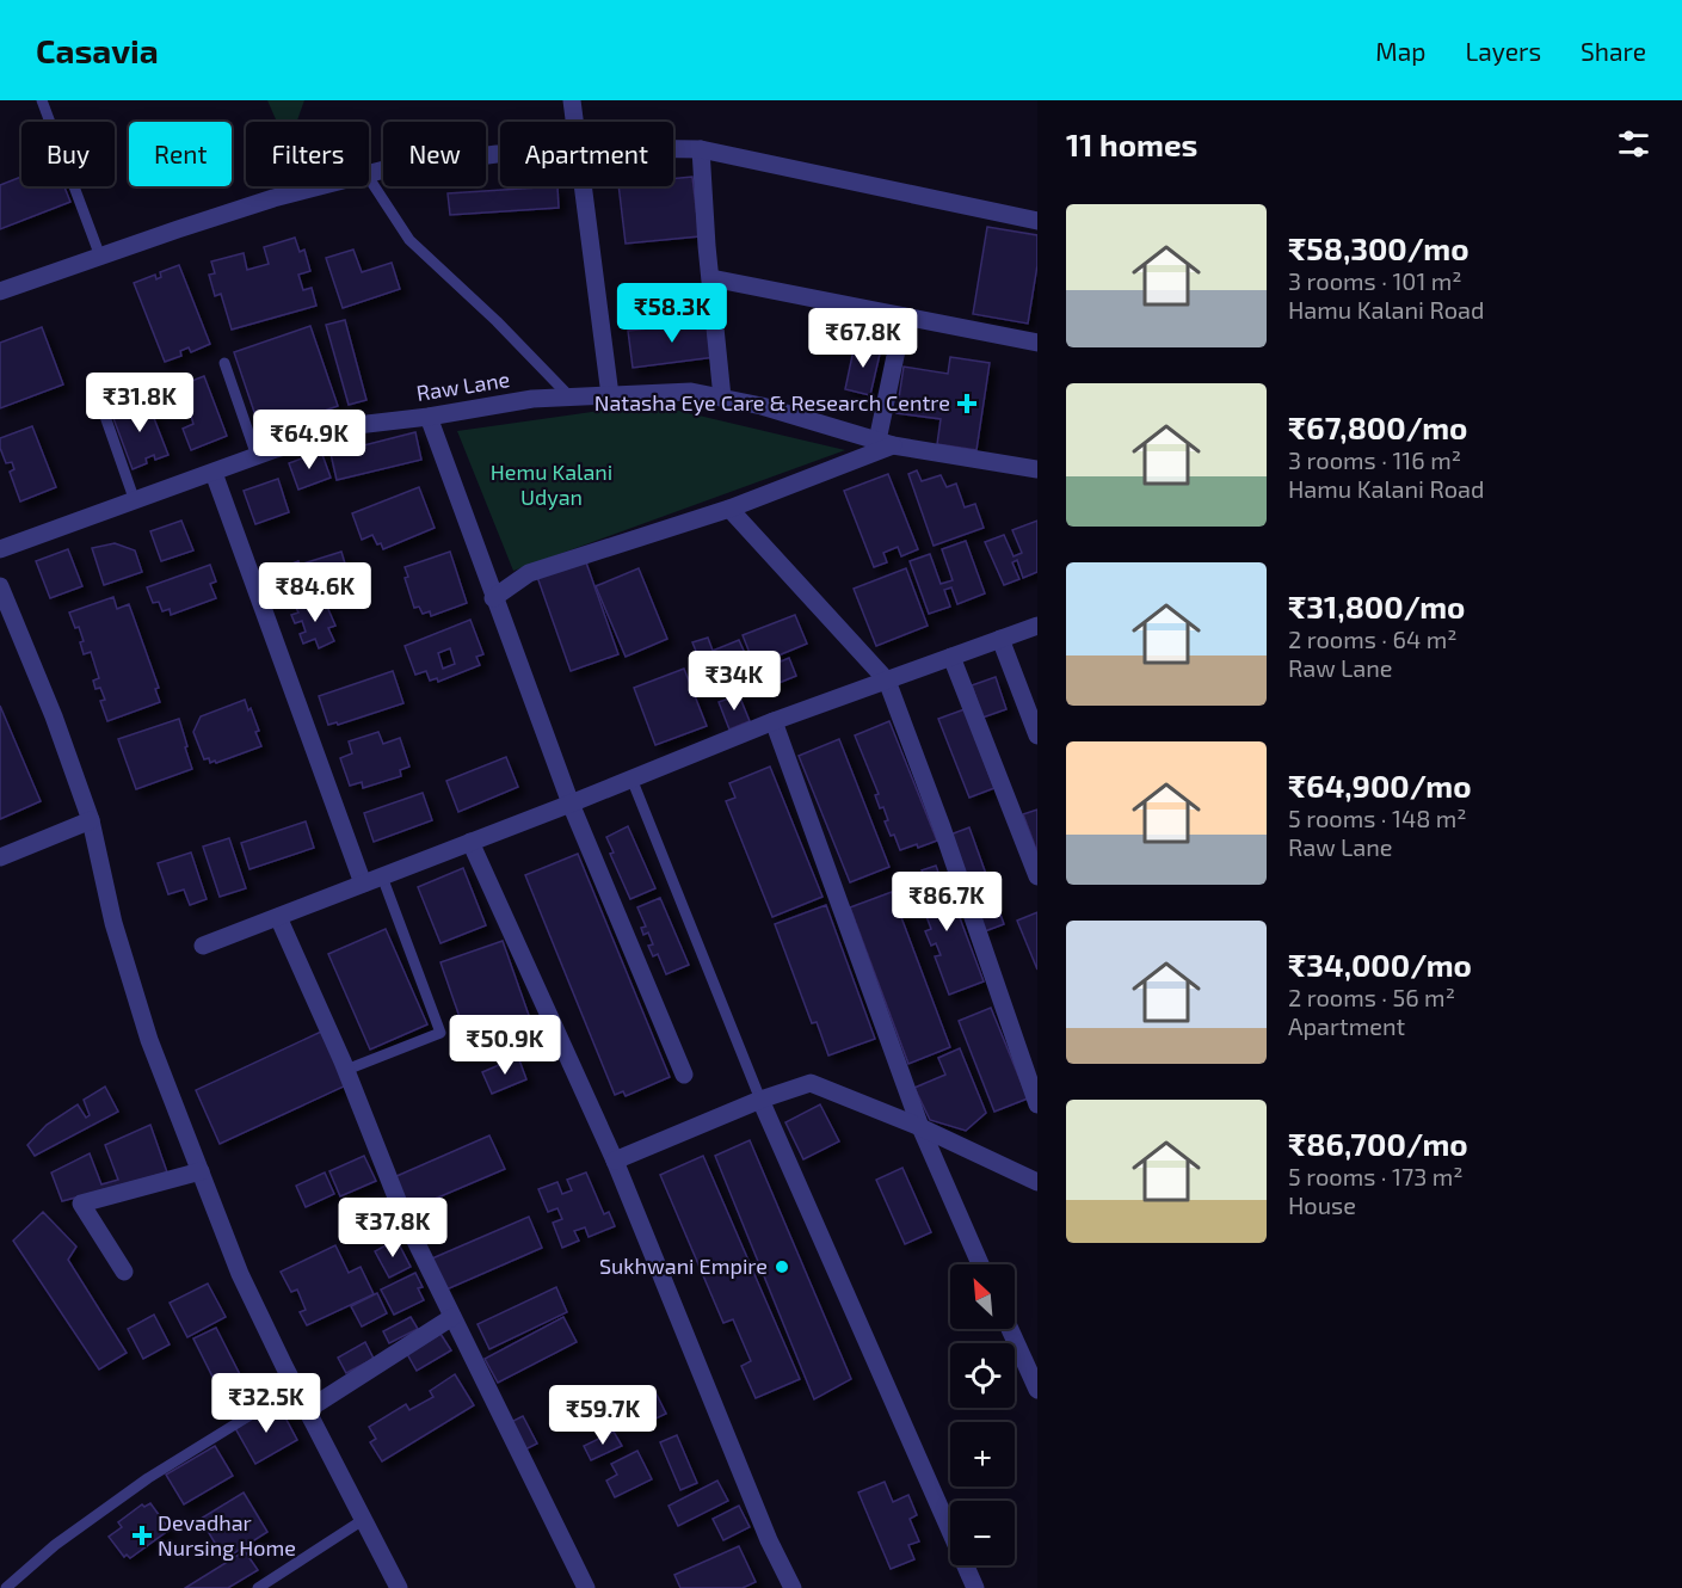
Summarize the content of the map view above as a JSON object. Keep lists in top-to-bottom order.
{
  "streets": {
    "street": ["Raw Lane"]
  },
  "parks": ["Hemu Kalani Udyan"],
  "places": {
    "health": ["Natasha Eye Care & Research Centre", "Devadhar Nursing Home"],
    "other": ["Sukhwani Empire"]
  },
  "north": "top left",
  "page": {
    "header": "Casavia",
    "nav": ["Map", "Layers", "Share"],
    "heading": "11 homes",
    "chip": [
      "Buy",
      "Rent",
      "Filters",
      "New",
      "Apartment"
    ],
    "list": [
      {
        "name": "₹58,300/mo",
        "note": "3 rooms · 101 m² · Hamu Kalani Road"
      },
      {
        "name": "₹67,800/mo",
        "note": "3 rooms · 116 m² · Hamu Kalani Road"
      },
      {
        "name": "₹31,800/mo",
        "note": "2 rooms · 64 m² · Raw Lane"
      },
      {
        "name": "₹64,900/mo",
        "note": "5 rooms · 148 m² · Raw Lane"
      },
      {
        "name": "₹34,000/mo",
        "note": "2 rooms · 56 m² · Apartment"
      },
      {
        "name": "₹86,700/mo",
        "note": "5 rooms · 173 m² · House"
      }
    ],
    "price": [
      "₹58.3K",
      "₹67.8K",
      "₹31.8K",
      "₹64.9K",
      "₹84.6K",
      "₹34K",
      "₹86.7K",
      "₹50.9K",
      "₹37.8K",
      "₹32.5K",
      "₹59.7K"
    ],
    "map_buttons": ["+", "−"]
  }
}
